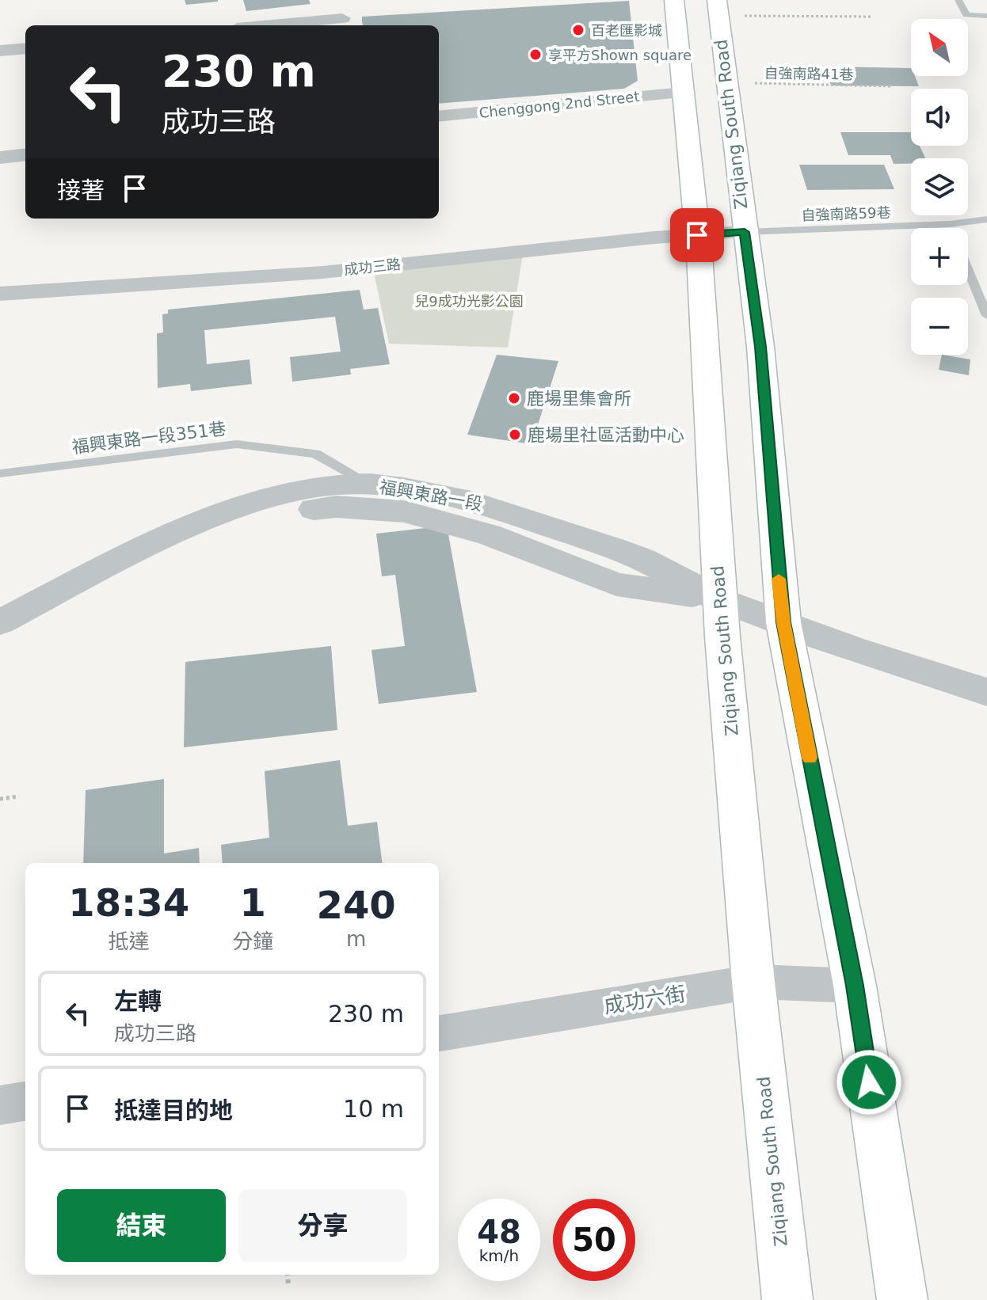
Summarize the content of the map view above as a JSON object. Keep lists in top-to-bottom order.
{
  "streets": {
    "main road": ["Ziqiang South Road"],
    "street": [
      "Chenggong 2nd Street",
      "成功三路",
      "福興東路一段",
      "成功六街"
    ],
    "lane": ["自強南路59巷", "福興東路一段351巷"],
    "path": ["自強南路41巷"]
  },
  "crossings": [
    ["自強南路41巷", "Ziqiang South Road"],
    ["Chenggong 2nd Street", "Ziqiang South Road"],
    ["Ziqiang South Road", "自強南路59巷"],
    ["Ziqiang South Road", "成功三路"],
    ["Ziqiang South Road", "福興東路一段"],
    ["Ziqiang South Road", "成功六街"],
    ["自強南路59巷", "成功三路"],
    ["福興東路一段351巷", "福興東路一段"]
  ],
  "parks": ["兒9成功光影公園"],
  "places": [
    "百老匯影城",
    "享平方Shown square",
    "鹿場里集會所",
    "鹿場里社區活動中心"
  ],
  "north": "top left",
  "page": {
    "map_buttons": ["+", "−"],
    "turn": ["230 m", "成功三路"],
    "then": "接著",
    "eta": [
      "18:34",
      "抵達",
      "1",
      "分鐘",
      "240",
      "m"
    ],
    "list": [
      {
        "name": "左轉",
        "note": "成功三路",
        "value": "230 m"
      },
      {
        "name": "抵達目的地",
        "value": "10 m"
      }
    ],
    "buttons": ["結束", "分享"],
    "speed": "48 km/h",
    "limit": "50"
  }
}
